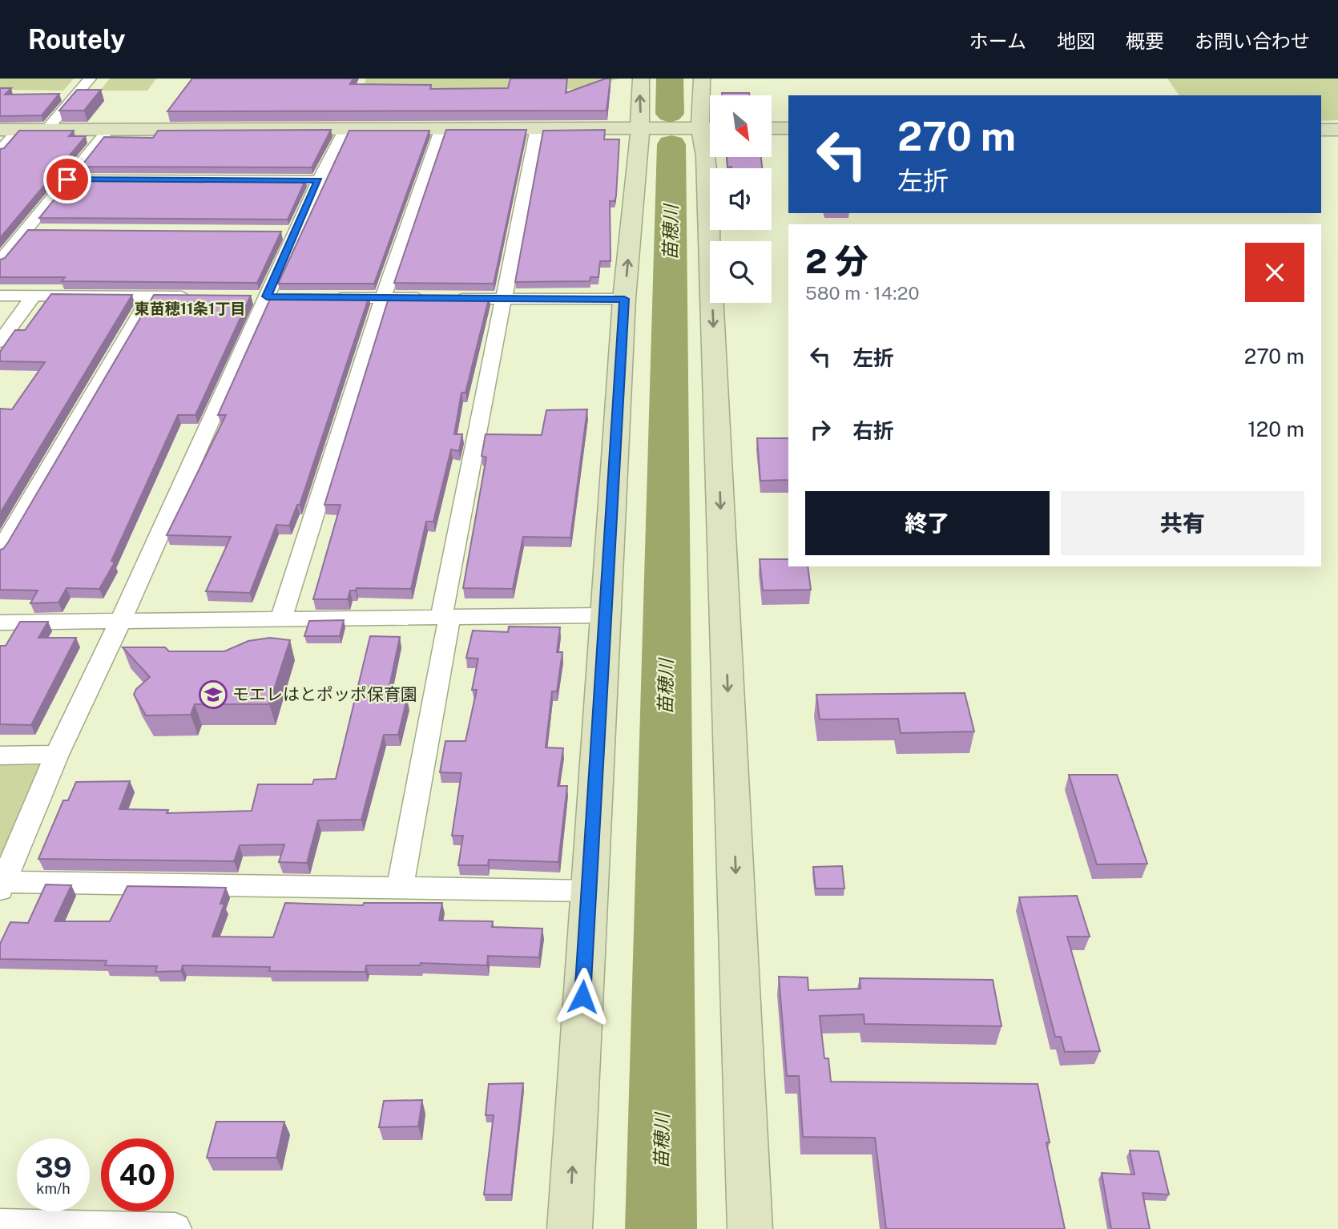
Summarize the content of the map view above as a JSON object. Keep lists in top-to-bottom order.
{
  "districts": ["東苗穂11条1丁目"],
  "water": ["苗穂川"],
  "places": {
    "school or university": ["モエレはとポッポ保育園"]
  },
  "north": "bottom right",
  "page": {
    "header": "Routely",
    "nav": [
      "ホーム",
      "地図",
      "概要",
      "お問い合わせ"
    ],
    "turn": ["270 m", "左折"],
    "heading": ["2 分", "580 m · 14:20"],
    "list": [
      {
        "name": "左折",
        "value": "270 m"
      },
      {
        "name": "右折",
        "value": "120 m"
      }
    ],
    "buttons": ["終了", "共有"],
    "speed": "39 km/h",
    "limit": "40"
  }
}
